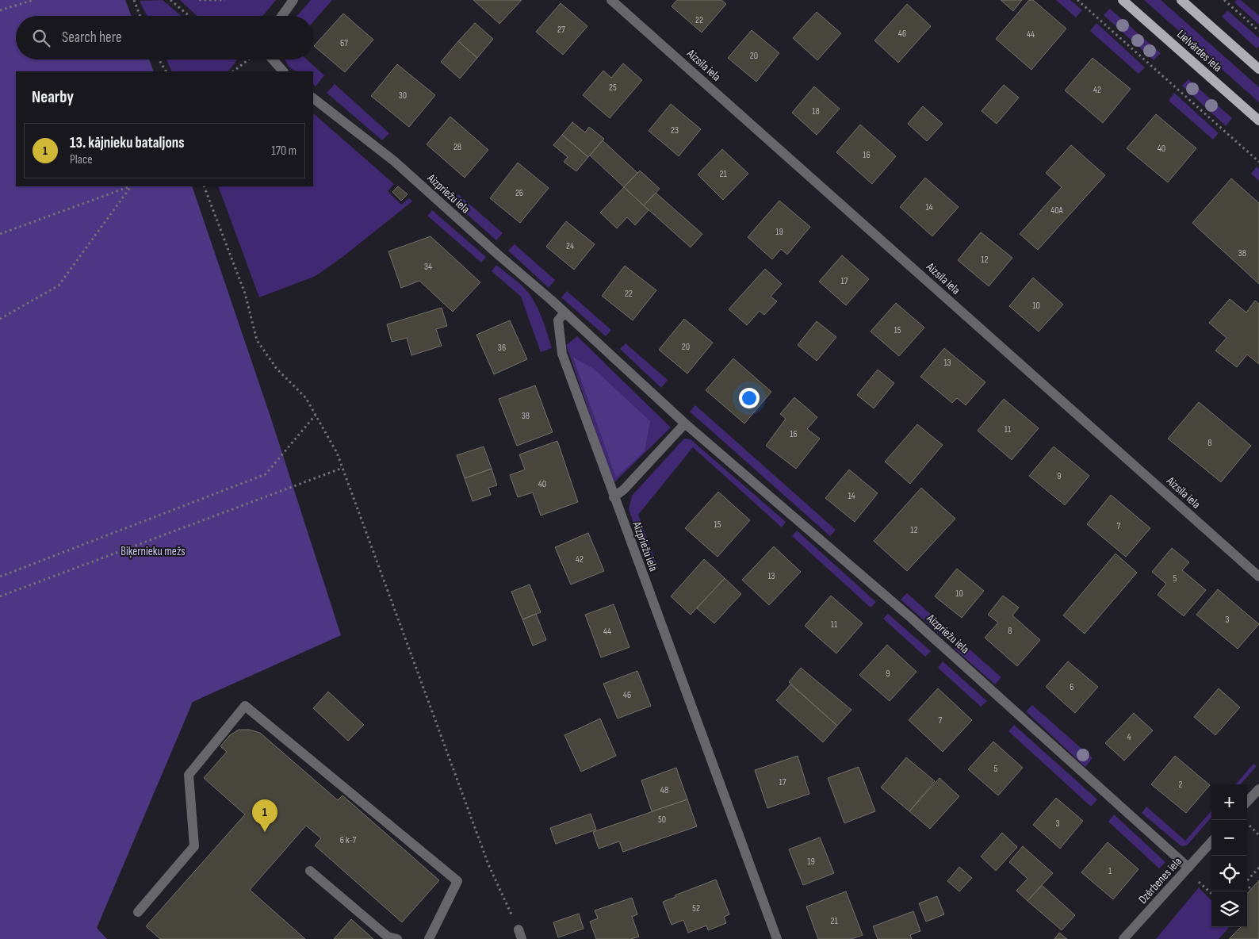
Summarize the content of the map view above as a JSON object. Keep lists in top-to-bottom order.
{
  "streets": {
    "main road": ["Lielvārdes iela"],
    "street": ["Aizsila iela", "Aizpriežu iela", "Dzērbenes iela"]
  },
  "crossings": [
    ["Aizpriežu iela", "Dzērbenes iela"]
  ],
  "parks": ["Biķernieku mežs"],
  "house_numbers": [
    "22",
    "27",
    "46",
    "44",
    "67",
    "20",
    "25",
    "42",
    "30",
    "18",
    "23",
    "28",
    "40",
    "16",
    "21",
    "26",
    "14",
    "40A",
    "19",
    "24",
    "38",
    "12",
    "34",
    "17",
    "22",
    "10",
    "15",
    "20",
    "36",
    "13",
    "38",
    "11",
    "16",
    "8",
    "9",
    "40",
    "14",
    "15",
    "7",
    "12",
    "42",
    "13",
    "5",
    "10",
    "3",
    "11",
    "8",
    "44",
    "9",
    "6",
    "46",
    "7",
    "4",
    "5",
    "17",
    "2",
    "48",
    "50",
    "3",
    "6 k-7",
    "19",
    "1",
    "52",
    "21"
  ],
  "page": {
    "search": "Search here",
    "heading": "Nearby",
    "list": [
      {
        "mark": "1",
        "name": "13. kājnieku bataljons",
        "note": "Place",
        "value": "170 m"
      }
    ],
    "map_buttons": ["+", "−"],
    "pins": "1"
  }
}
